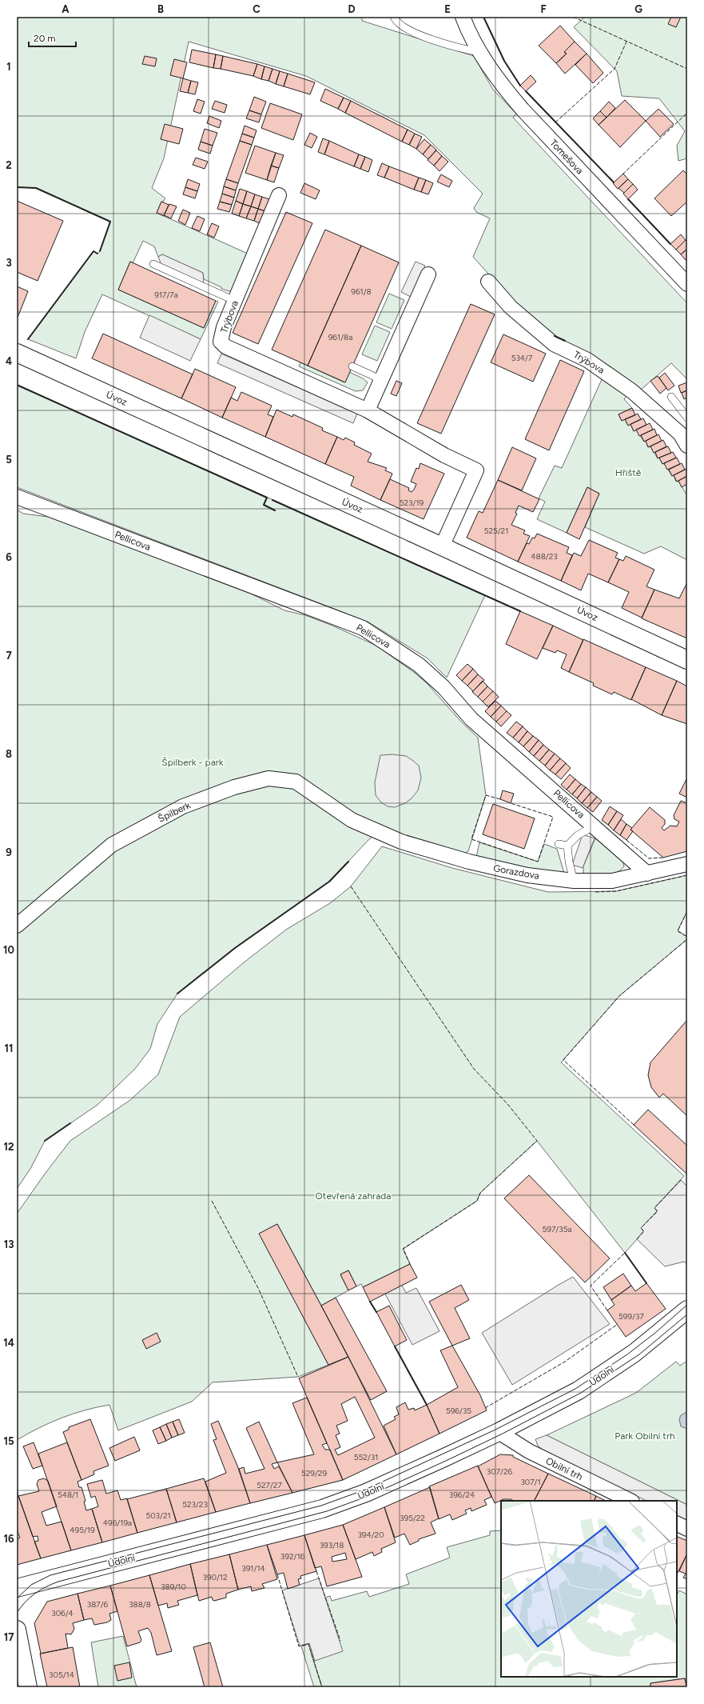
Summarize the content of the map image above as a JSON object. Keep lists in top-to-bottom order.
{
  "streets": {
    "street": [
      "Tomešova",
      "Trýbova",
      "Úvoz",
      "Pellicova",
      "Špilberk",
      "Gorazdova",
      "Údolní",
      "Obilní trh"
    ]
  },
  "crossings": [
    ["Trýbova", "Úvoz"],
    ["Pellicova", "Gorazdova"],
    ["Špilberk", "Gorazdova"],
    ["Údolní", "Obilní trh"]
  ],
  "parks": [
    "Hřiště",
    "Špilberk - park",
    "Otevřená zahrada",
    "Park Obilní trh"
  ],
  "house_numbers": [
    "961/8",
    "917/7a",
    "961/8a",
    "534/7",
    "523/19",
    "525/21",
    "488/23",
    "597/35a",
    "599/37",
    "596/35",
    "552/31",
    "307/26",
    "529/29",
    "307/1",
    "527/27",
    "548/1",
    "396/24",
    "523/23",
    "503/21",
    "395/22",
    "496/19a",
    "495/19",
    "394/20",
    "393/18",
    "392/16",
    "391/14",
    "390/12",
    "389/10",
    "387/6",
    "388/8",
    "306/4",
    "305/14"
  ],
  "scale_bar": "20 m",
  "grid": {
    "columns": [
      "A",
      "B",
      "C",
      "D",
      "E",
      "F",
      "G"
    ],
    "rows": [
      "1",
      "2",
      "3",
      "4",
      "5",
      "6",
      "7",
      "8",
      "9",
      "10",
      "11",
      "12",
      "13",
      "14",
      "15",
      "16",
      "17"
    ]
  }
}
